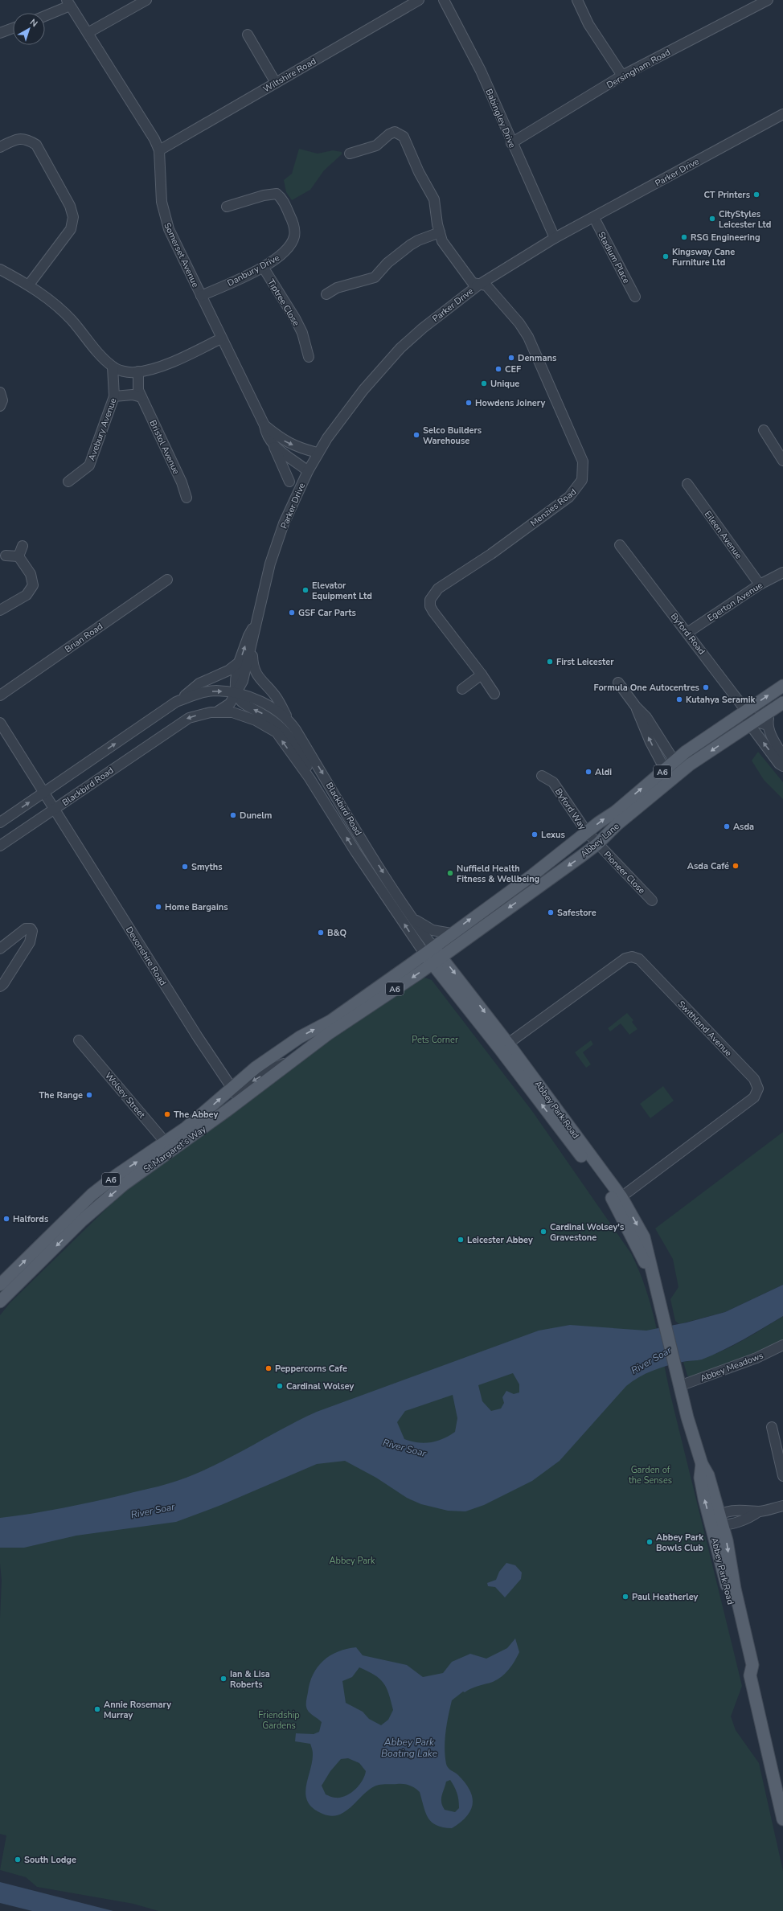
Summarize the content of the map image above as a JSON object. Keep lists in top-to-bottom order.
{
  "streets": {
    "main road": [
      "A6",
      "Abbey Lane",
      "Abbey Park Road",
      "St Margaret's Way"
    ],
    "street": [
      "Dersingham Road",
      "Wiltshire Road",
      "Babingley Drive",
      "Parker Drive",
      "Somerset Avenue",
      "Stadium Place",
      "Danbury Drive",
      "Tiptree Close",
      "Avebury Avenue",
      "Bristol Avenue",
      "Menzies Road",
      "Eileen Avenue",
      "Egerton Avenue",
      "Byford Road",
      "Brian Road",
      "Blackbird Road",
      "Byford Way",
      "Pioneer Close",
      "Devonshire Road",
      "Swithland Avenue",
      "Wolsey Street",
      "Abbey Meadows"
    ]
  },
  "crossings": [
    ["Dersingham Road", "Babingley Drive"],
    ["Wiltshire Road", "Somerset Avenue"],
    ["Babingley Drive", "Parker Drive"],
    ["Parker Drive", "Somerset Avenue"],
    ["Parker Drive", "Stadium Place"],
    ["Parker Drive", "Menzies Road"],
    ["Parker Drive", "Blackbird Road"],
    ["Somerset Avenue", "Danbury Drive"],
    ["Danbury Drive", "Tiptree Close"],
    ["Eileen Avenue", "Egerton Avenue"],
    ["Egerton Avenue", "Byford Road"],
    ["Byford Road", "Abbey Lane"],
    ["Blackbird Road", "Abbey Lane"],
    ["Blackbird Road", "Devonshire Road"],
    ["Blackbird Road", "Abbey Park Road"],
    ["Blackbird Road", "St Margaret's Way"],
    ["Byford Way", "Abbey Lane"],
    ["Byford Way", "Pioneer Close"],
    ["Abbey Lane", "Pioneer Close"],
    ["Abbey Lane", "Abbey Park Road"],
    ["Abbey Lane", "St Margaret's Way"],
    ["Devonshire Road", "St Margaret's Way"],
    ["Swithland Avenue", "Abbey Park Road"],
    ["Wolsey Street", "St Margaret's Way"],
    ["Abbey Park Road", "St Margaret's Way"],
    ["Abbey Park Road", "Abbey Meadows"]
  ],
  "water": ["River Soar", "Abbey Park Boating Lake"],
  "parks": [
    "Pets Corner",
    "Garden of the Senses",
    "Abbey Park",
    "Friendship Gardens"
  ],
  "places": [
    "CT Printers",
    "CityStyles Leicester Ltd",
    "RSG Engineering",
    "Kingsway Cane Furniture Ltd",
    "Denmans",
    "CEF",
    "Unique",
    "Howdens Joinery",
    "Selco Builders Warehouse",
    "Elevator Equipment Ltd",
    "GSF Car Parts",
    "First Leicester",
    "Formula One Autocentres",
    "Kutahya Seramik",
    "Aldi",
    "Dunelm",
    "Asda",
    "Lexus",
    "Asda Café",
    "Smyths",
    "Nuffield Health Fitness & Wellbeing",
    "Home Bargains",
    "Safestore",
    "B&Q",
    "The Range",
    "The Abbey",
    "Halfords",
    "Cardinal Wolsey's Gravestone",
    "Leicester Abbey",
    "Peppercorns Cafe",
    "Cardinal Wolsey",
    "Abbey Park Bowls Club",
    "Paul Heatherley",
    "Ian & Lisa Roberts",
    "Annie Rosemary Murray",
    "South Lodge"
  ],
  "north": "top right"
}
